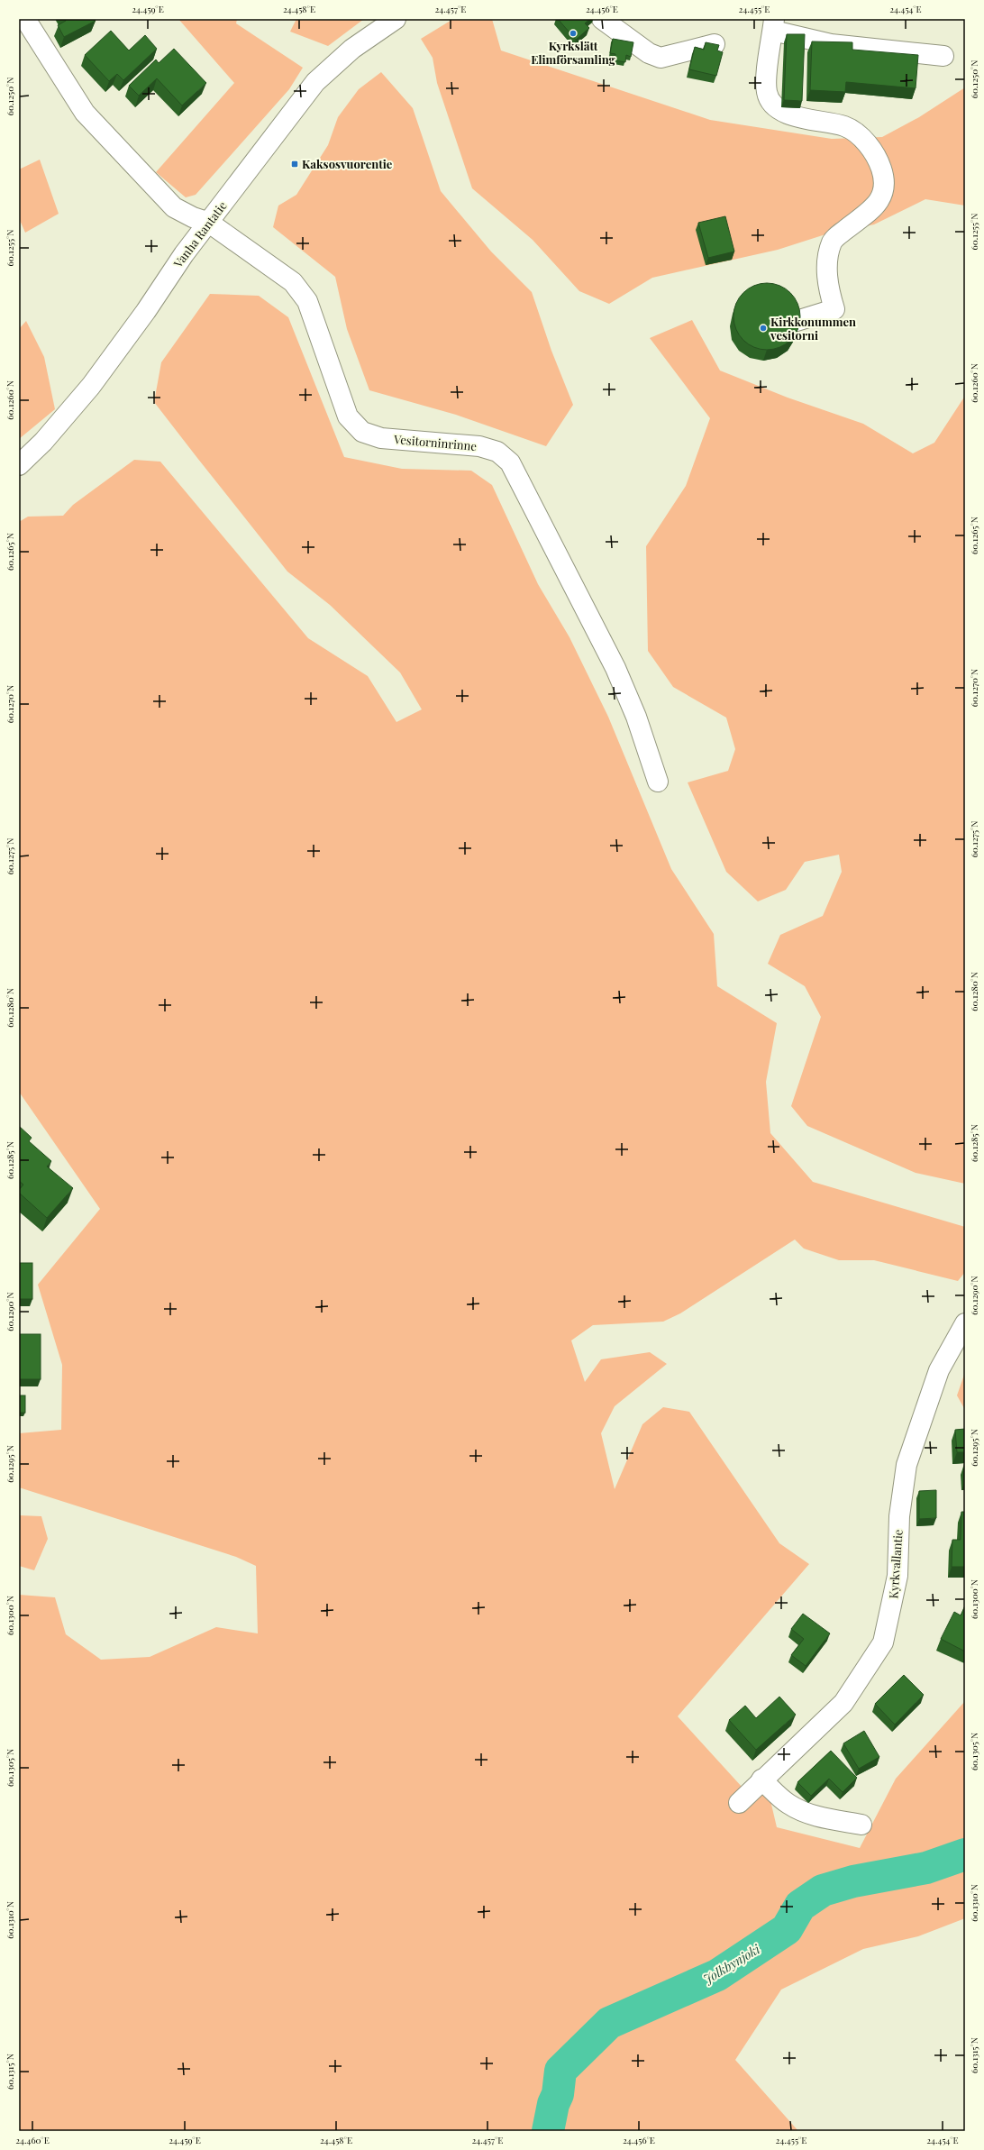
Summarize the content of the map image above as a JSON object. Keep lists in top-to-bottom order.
{
  "streets": {
    "street": ["Vanha Rantatie", "Vesitorninrinne", "Kyrkvallantie"]
  },
  "crossings": [
    ["Vanha Rantatie", "Vesitorninrinne"]
  ],
  "water": ["Jolkbynjoki"],
  "places": {
    "other": ["Kyrkslätt Elimförsamling", "Kirkkonummen vesitorni"],
    "transit": ["Kaksosvuorentie"]
  },
  "coordinates": [
    "24.459°E",
    "24.458°E",
    "24.457°E",
    "24.456°E",
    "24.455°E",
    "24.454°E",
    "60.1250°N",
    "60.1255°N",
    "60.1260°N",
    "60.1265°N",
    "60.1270°N",
    "60.1275°N",
    "60.1280°N",
    "60.1285°N",
    "60.1290°N",
    "60.1295°N",
    "60.1300°N",
    "60.1305°N",
    "60.1310°N",
    "60.1315°N",
    "24.460°E"
  ]
}
